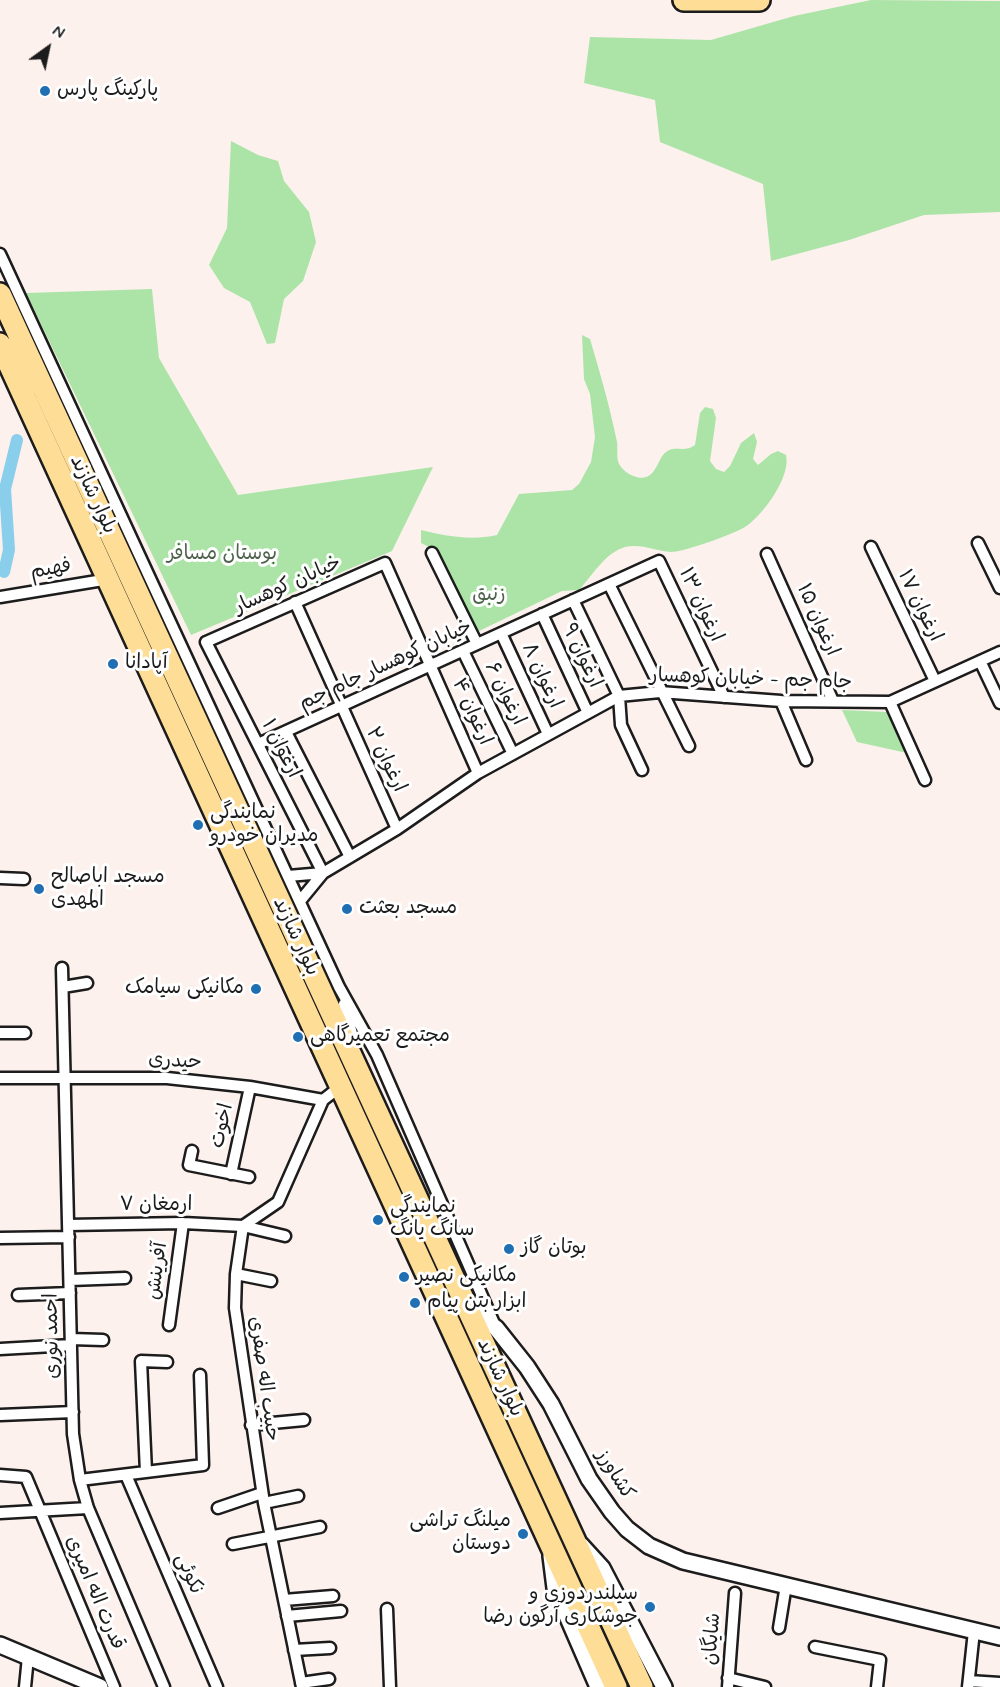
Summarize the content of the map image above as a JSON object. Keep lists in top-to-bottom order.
{
  "streets": {
    "highway": ["بلوار شازند"],
    "street": [
      "فهیم",
      "خیابان کوهسار",
      "ارغوان ۱۳",
      "ارغوان ۱۷",
      "ارغوان ۱۵",
      "ارغوان ۹",
      "خیابان کوهسار جام جم",
      "ارغوان ۸",
      "جام جم - خیابان کوهسار",
      "ارغوان ۶",
      "ارغوان ۴",
      "ارغوان ۱",
      "ارغوان ۲",
      "حیدری",
      "اخوت",
      "ارمغان ۷",
      "آفرینش",
      "احمد نوری",
      "حبیب اله صفری",
      "کشاورز",
      "نکوئی",
      "قدرت اله امیری",
      "شایگان"
    ]
  },
  "crossings": [
    ["بلوار شازند", "فهیم"],
    ["بلوار شازند", "کشاورز"],
    ["خیابان کوهسار", "ارغوان ۴"],
    ["خیابان کوهسار", "ارغوان ۱"],
    ["خیابان کوهسار", "ارغوان ۲"],
    ["ارغوان ۱۳", "خیابان کوهسار جام جم"],
    ["ارغوان ۱۳", "جام جم - خیابان کوهسار"],
    ["ارغوان ۱۷", "جام جم - خیابان کوهسار"],
    ["ارغوان ۱۵", "جام جم - خیابان کوهسار"],
    ["ارغوان ۹", "خیابان کوهسار جام جم"],
    ["ارغوان ۹", "جام جم - خیابان کوهسار"],
    ["خیابان کوهسار جام جم", "ارغوان ۸"],
    ["خیابان کوهسار جام جم", "ارغوان ۶"],
    ["خیابان کوهسار جام جم", "ارغوان ۴"],
    ["خیابان کوهسار جام جم", "ارغوان ۱"],
    ["خیابان کوهسار جام جم", "ارغوان ۲"],
    ["ارغوان ۸", "جام جم - خیابان کوهسار"],
    ["جام جم - خیابان کوهسار", "ارغوان ۶"],
    ["جام جم - خیابان کوهسار", "ارغوان ۴"],
    ["جام جم - خیابان کوهسار", "ارغوان ۱"],
    ["جام جم - خیابان کوهسار", "ارغوان ۲"],
    ["حیدری", "اخوت"],
    ["حیدری", "احمد نوری"],
    ["ارمغان ۷", "آفرینش"],
    ["ارمغان ۷", "احمد نوری"],
    ["ارمغان ۷", "حبیب اله صفری"]
  ],
  "parks": ["بوستان مسافر", "زنبق"],
  "places": [
    "پارکینگ پارس",
    "آپادانا",
    "نمایندگی مدیران خودرو",
    "مسجد اباصالح المهدی",
    "مسجد بعثت",
    "مکانیکی سیامک",
    "مجتمع تعمیرگاهی",
    "نمایندگی سانگ یانگ",
    "بوتان گاز",
    "مکانیکی نصیر",
    "ابزار بتن پیام",
    "میلنگ تراشی دوستان",
    "سیلندردوزی و جوشکاری آرگون رضا"
  ],
  "north": "top right"
}
